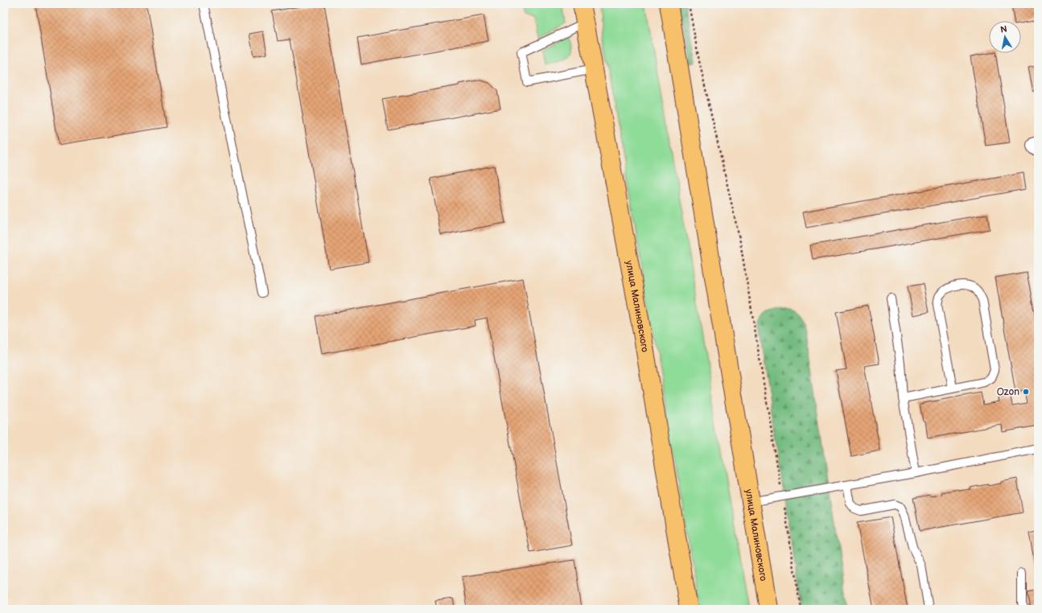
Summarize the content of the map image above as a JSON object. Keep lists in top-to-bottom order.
{
  "streets": {
    "highway": ["улица Малиновского"]
  },
  "places": ["Ozon"],
  "north": "top"
}
